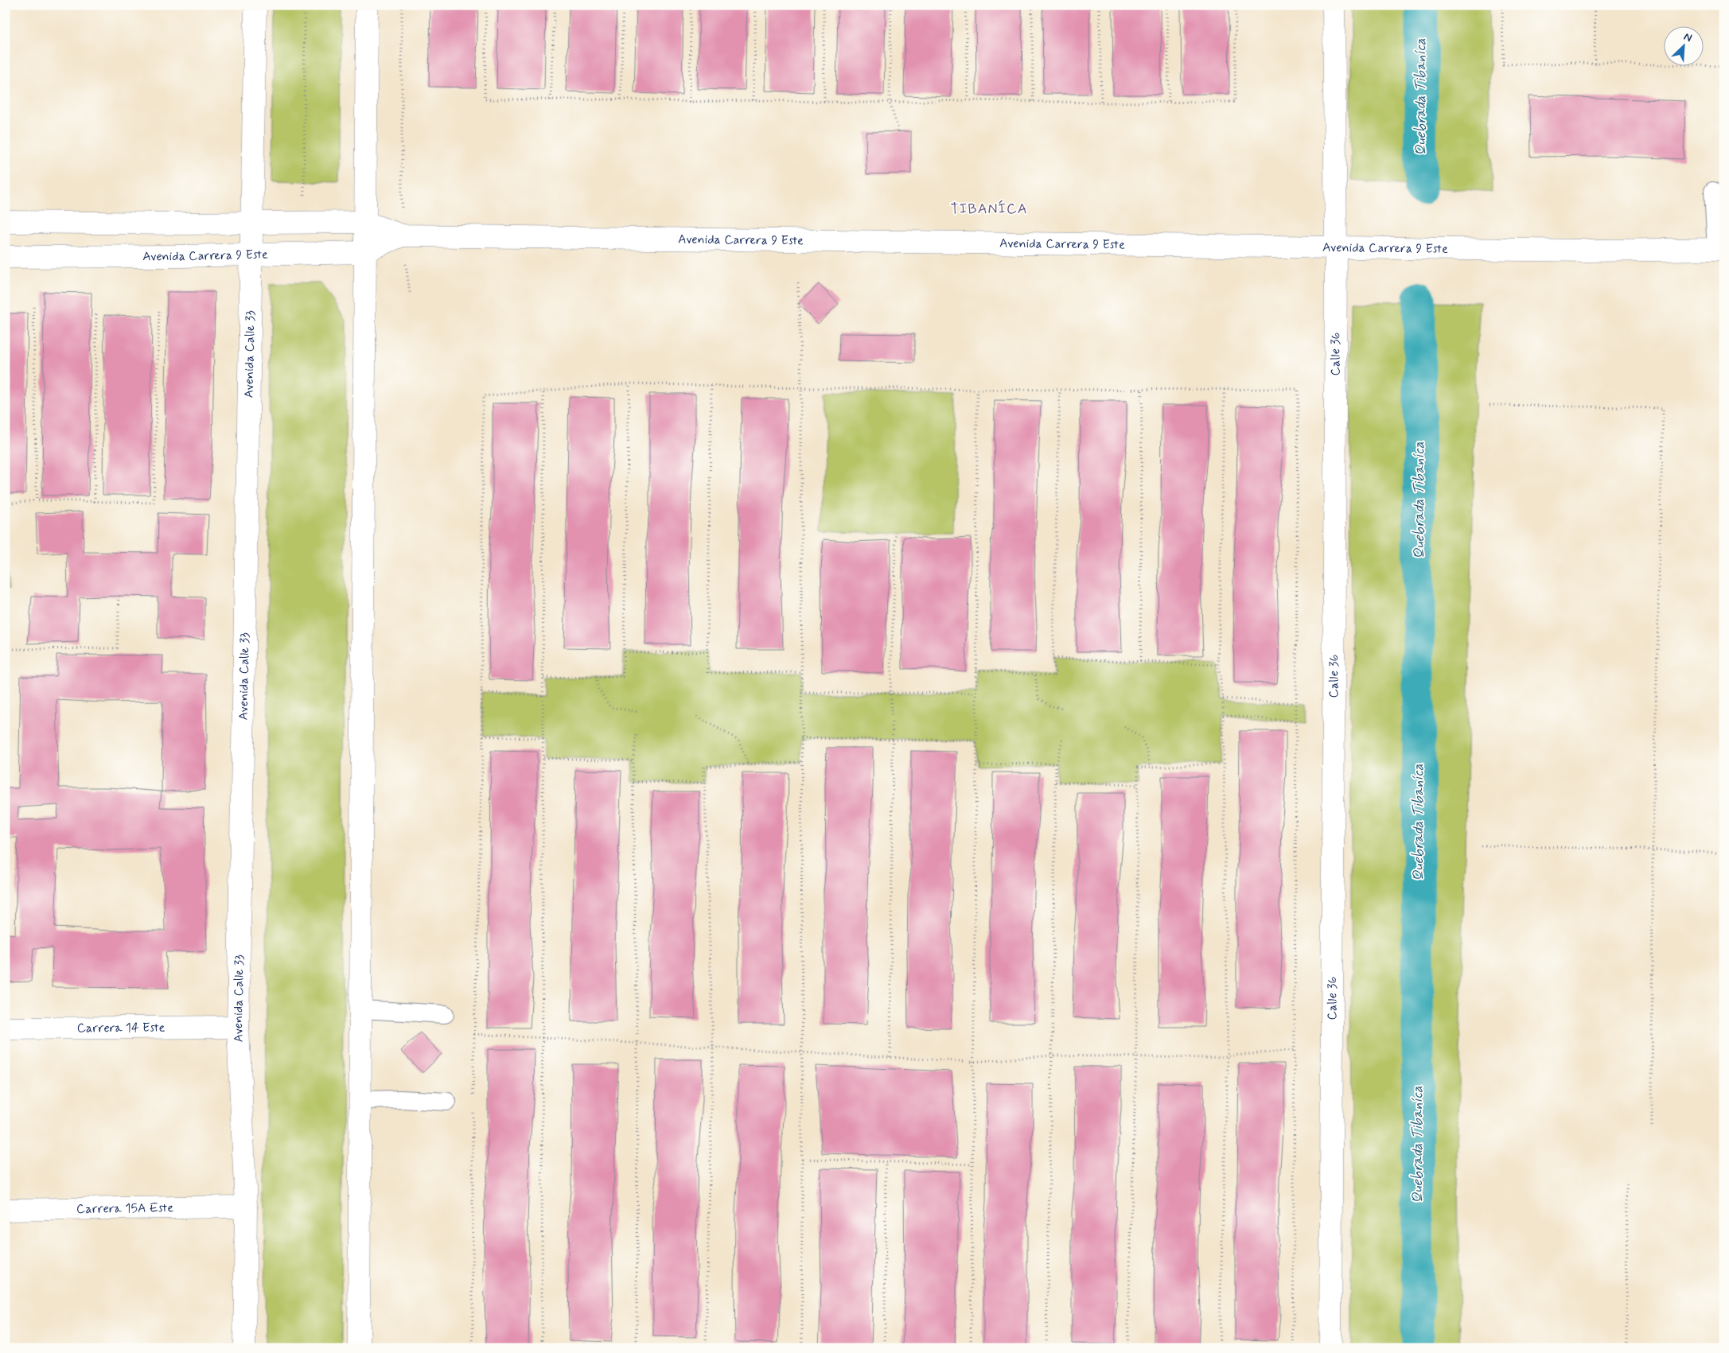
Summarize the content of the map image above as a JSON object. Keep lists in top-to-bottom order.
{
  "streets": {
    "street": [
      "Avenida Carrera 9 Este",
      "Avenida Calle 33",
      "Calle 36",
      "Carrera 14 Este",
      "Carrera 15A Este"
    ]
  },
  "crossings": [
    ["Avenida Carrera 9 Este", "Avenida Calle 33"],
    ["Avenida Carrera 9 Este", "Calle 36"],
    ["Avenida Calle 33", "Carrera 14 Este"],
    ["Avenida Calle 33", "Carrera 15A Este"]
  ],
  "districts": ["TIBANÍCA"],
  "water": ["Quebrada Tibaníca"],
  "north": "top right"
}
